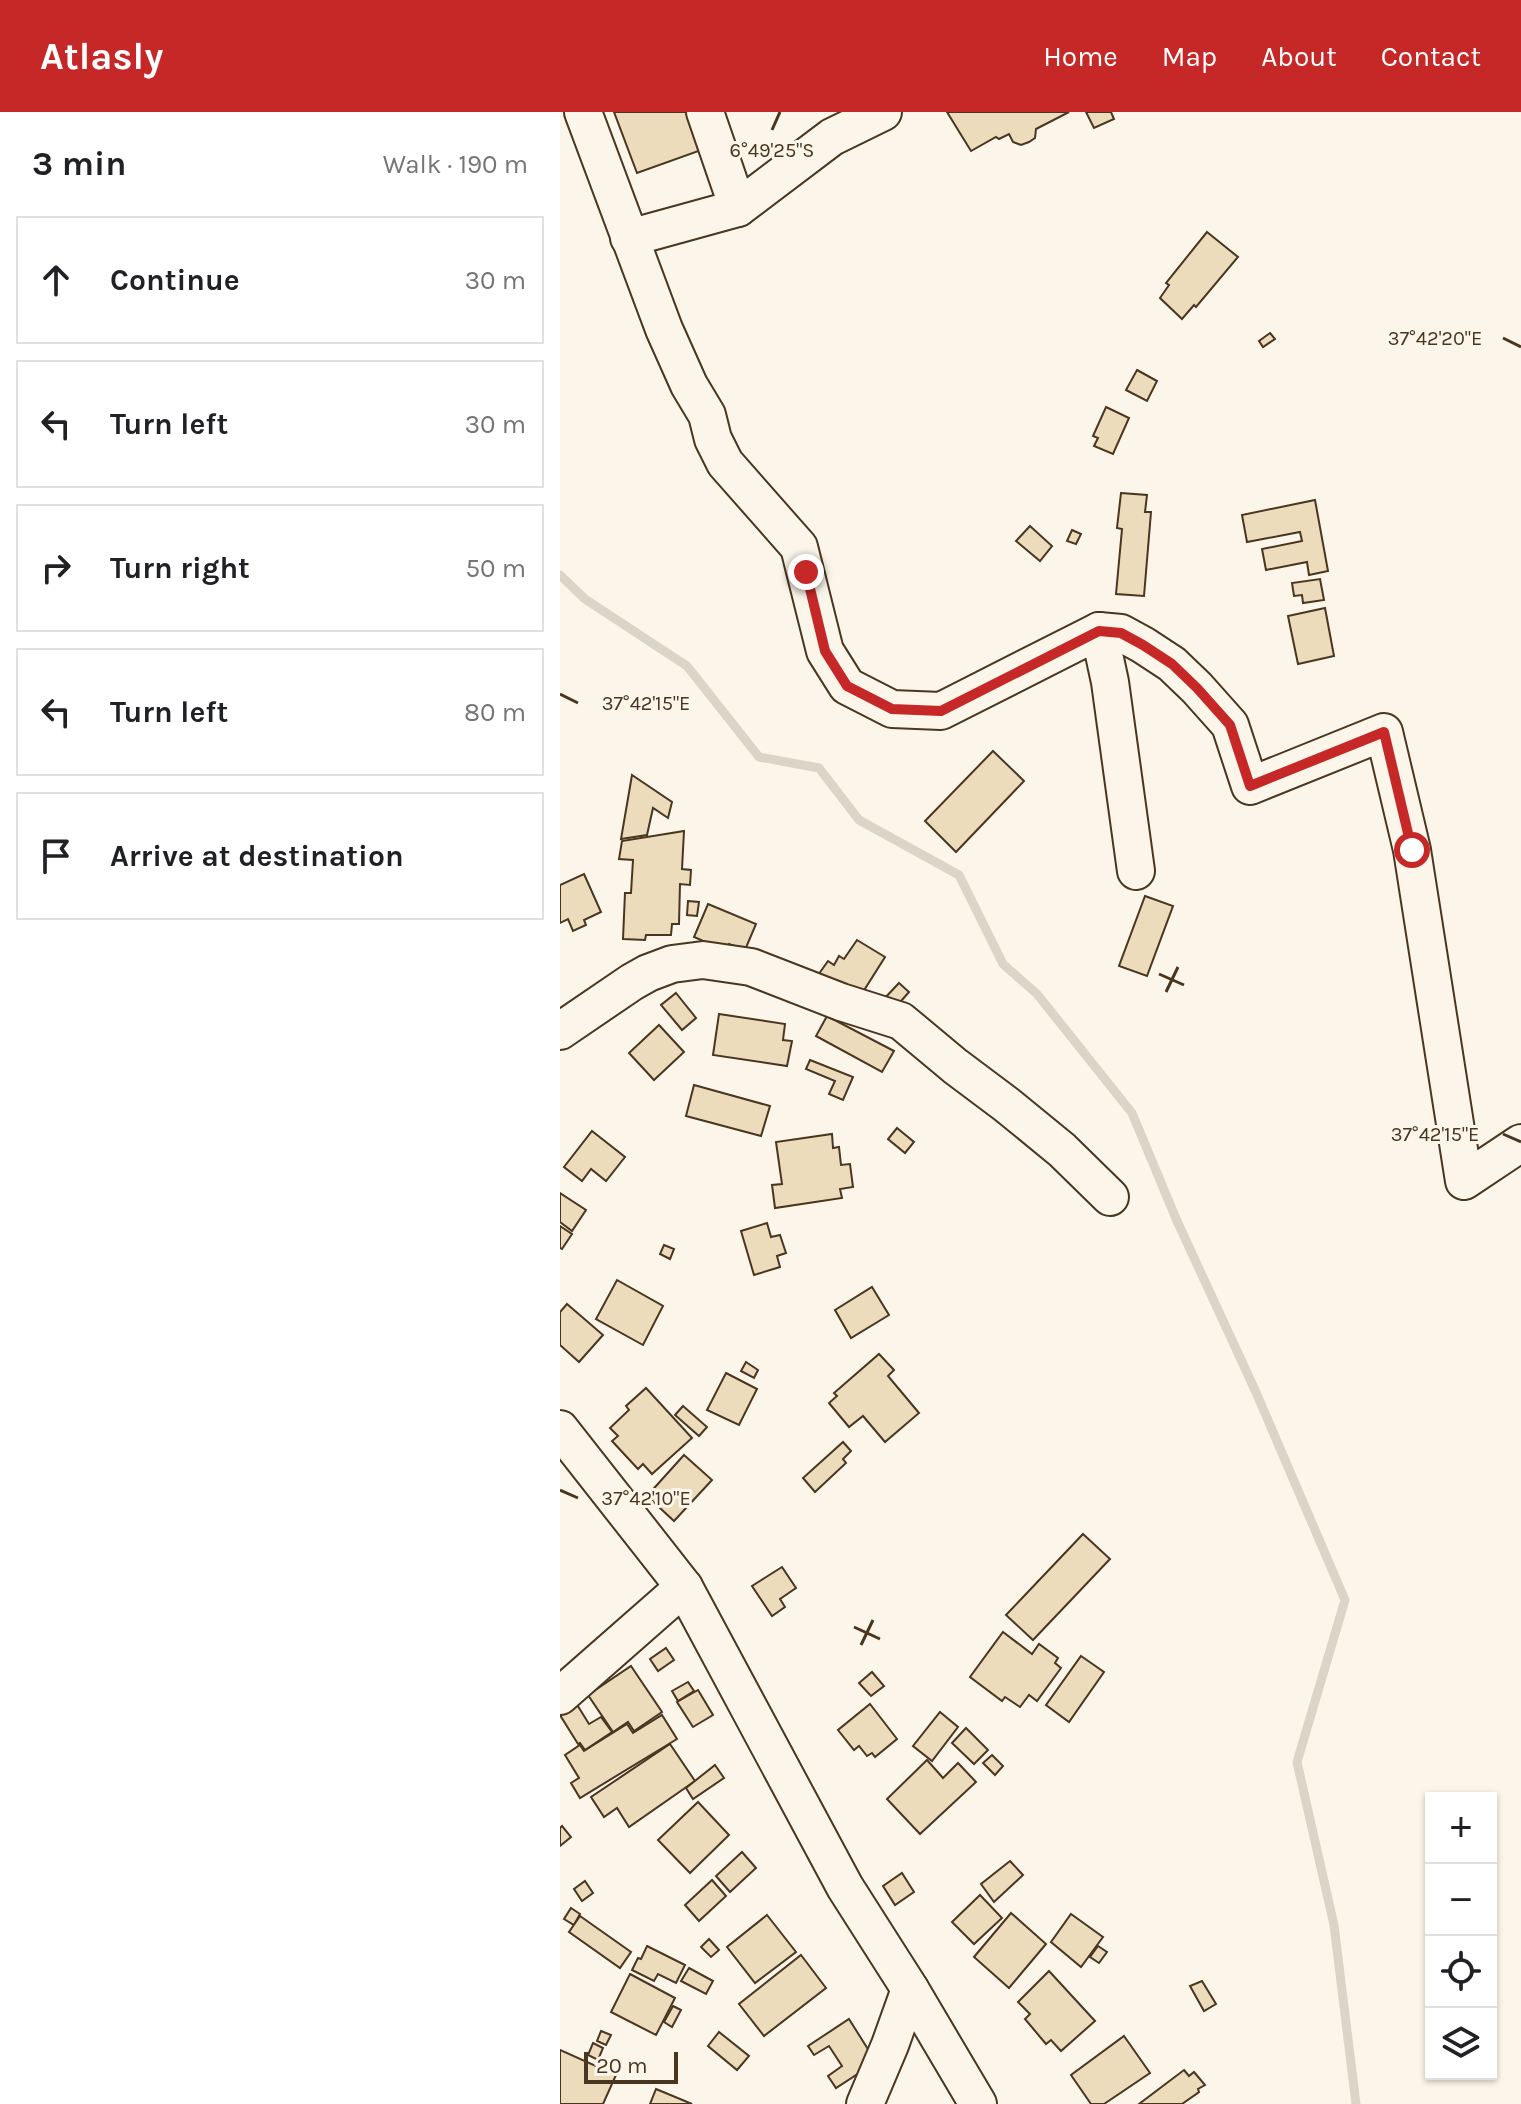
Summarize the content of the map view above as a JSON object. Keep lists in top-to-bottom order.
{
  "scale_bar": "20 m",
  "page": {
    "header": "Atlasly",
    "nav": [
      "Home",
      "Map",
      "About",
      "Contact"
    ],
    "heading": ["3 min", "Walk · 190 m"],
    "list": [
      ["Continue", "30 m"],
      ["Turn left", "30 m"],
      ["Turn right", "50 m"],
      ["Turn left", "80 m"],
      "Arrive at destination"
    ],
    "map_buttons": ["+", "−"],
    "scale": "20 m"
  },
  "coordinates": [
    "6°49'25\"S",
    "37°42'20\"E",
    "37°42'15\"E",
    "37°42'10\"E"
  ]
}
